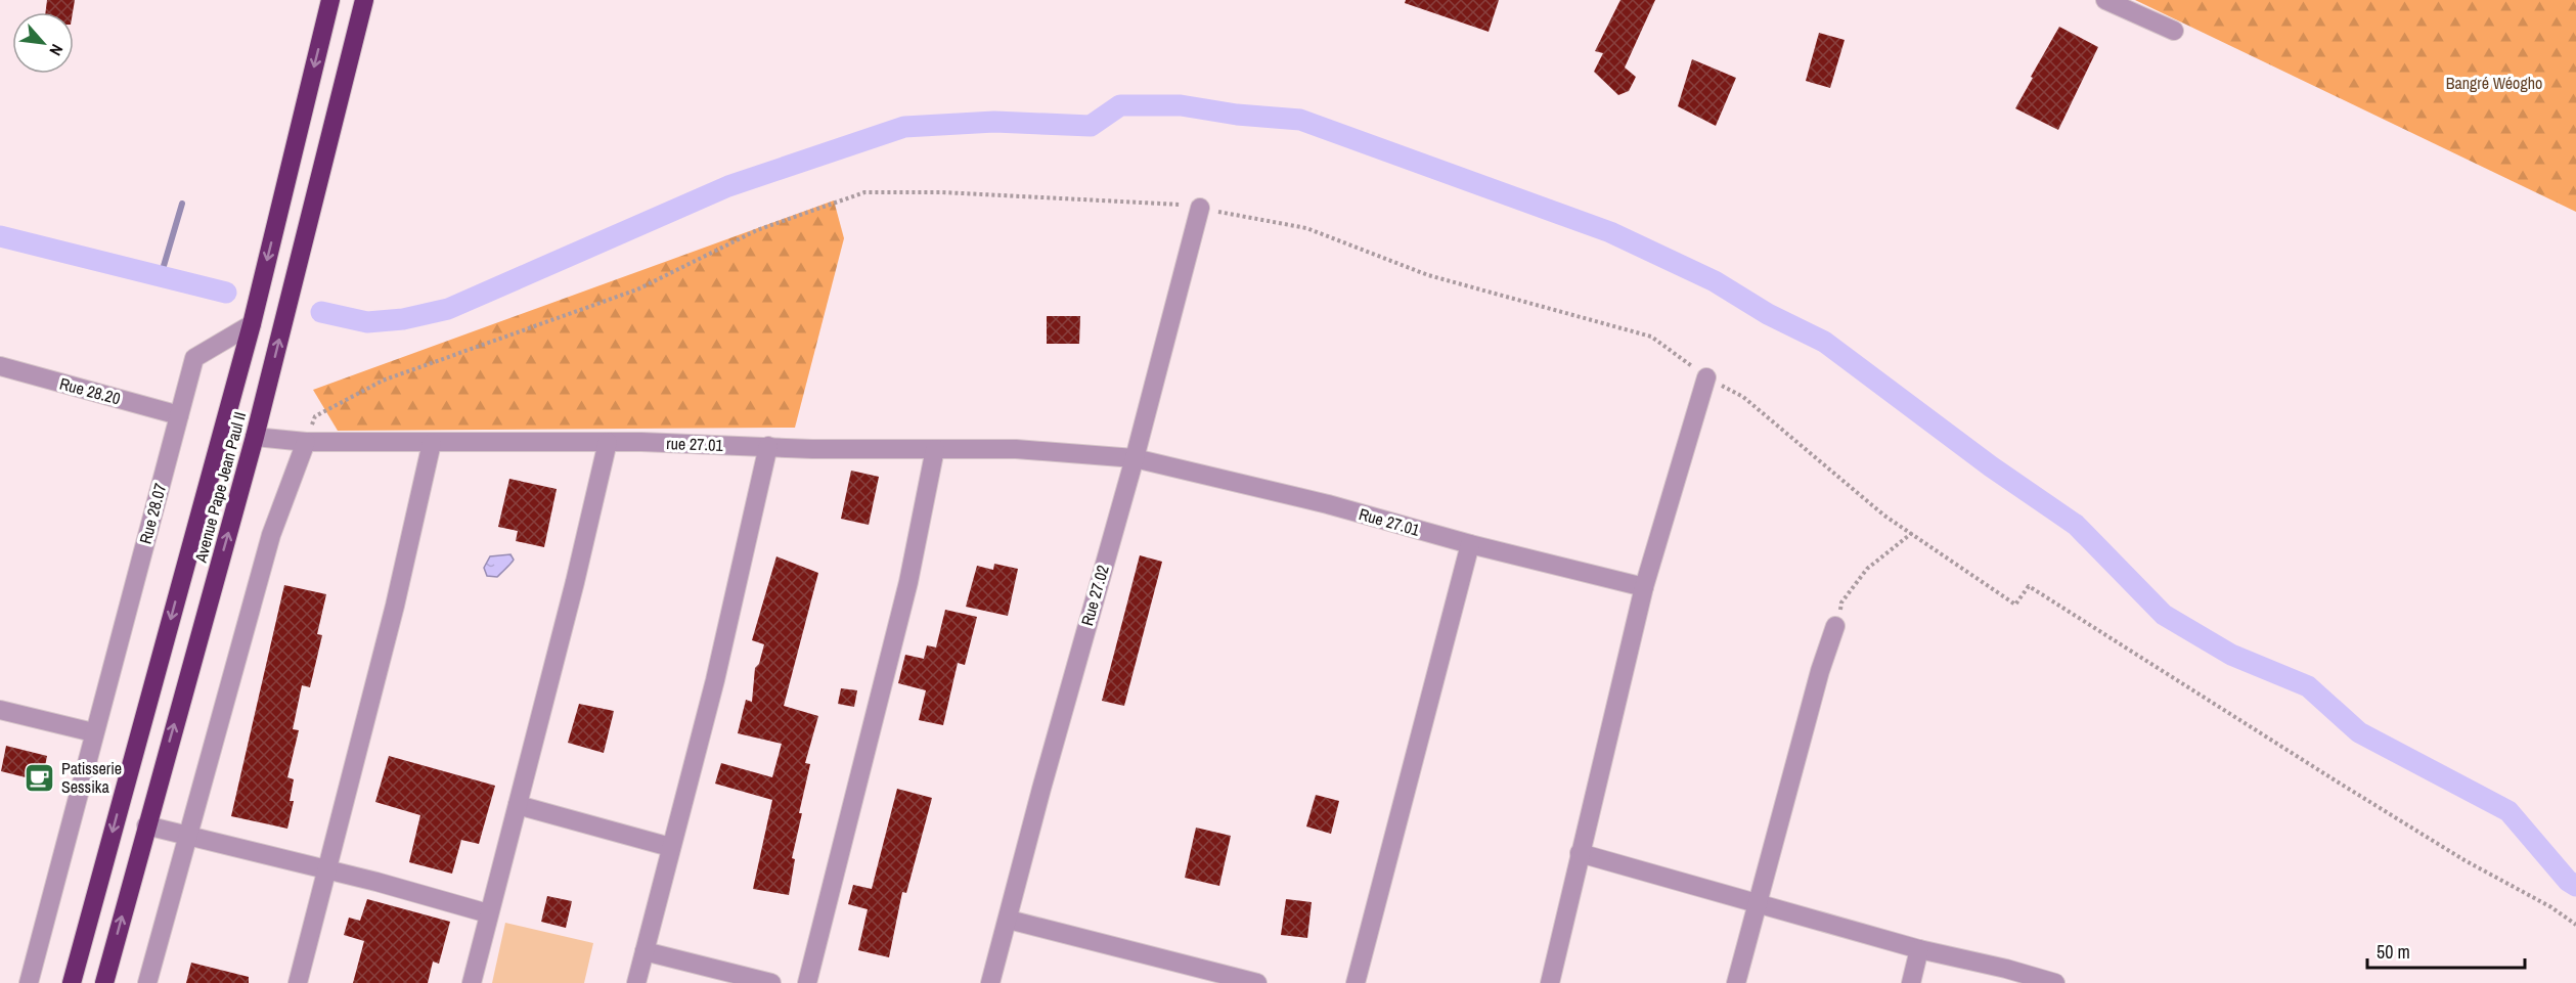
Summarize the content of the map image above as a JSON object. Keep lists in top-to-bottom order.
{
  "streets": {
    "highway": ["Avenue Pape Jean Paul II"],
    "street": [
      "Rue 28.20",
      "rue 27.01",
      "Rue 28.07",
      "Rue 27.01",
      "Rue 27.02"
    ]
  },
  "crossings": [
    ["Rue 28.20", "Rue 28.07"],
    ["rue 27.01", "Avenue Pape Jean Paul II"],
    ["rue 27.01", "Rue 27.01"],
    ["rue 27.01", "Rue 27.02"],
    ["Avenue Pape Jean Paul II", "Rue 28.07"],
    ["Rue 27.01", "Rue 27.02"]
  ],
  "parks": ["Bangré Wéogho"],
  "places": {
    "cafe": ["Patisserie Sessika"]
  },
  "scale_bar": "50 m",
  "north": "bottom right"
}
